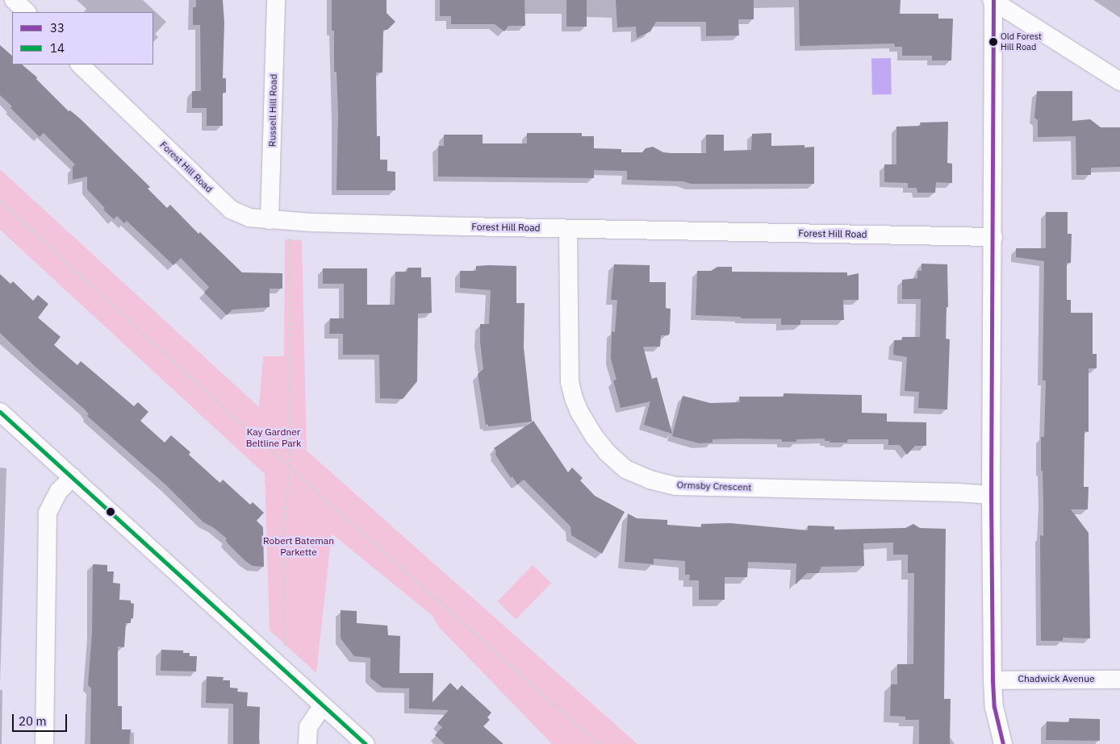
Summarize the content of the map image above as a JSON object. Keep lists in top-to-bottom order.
{
  "streets": {
    "street": [
      "Russell Hill Road",
      "Forest Hill Road",
      "Ormsby Crescent",
      "Chadwick Avenue"
    ]
  },
  "crossings": [
    ["Russell Hill Road", "Forest Hill Road"],
    ["Forest Hill Road", "Ormsby Crescent"]
  ],
  "parks": ["Kay Gardner Beltline Park", "Robert Bateman Parkette"],
  "places": ["Old Forest Hill Road"],
  "lines": ["transit line 33", "transit line 14"],
  "legend": ["33", "14"],
  "scale_bar": "20 m"
}
